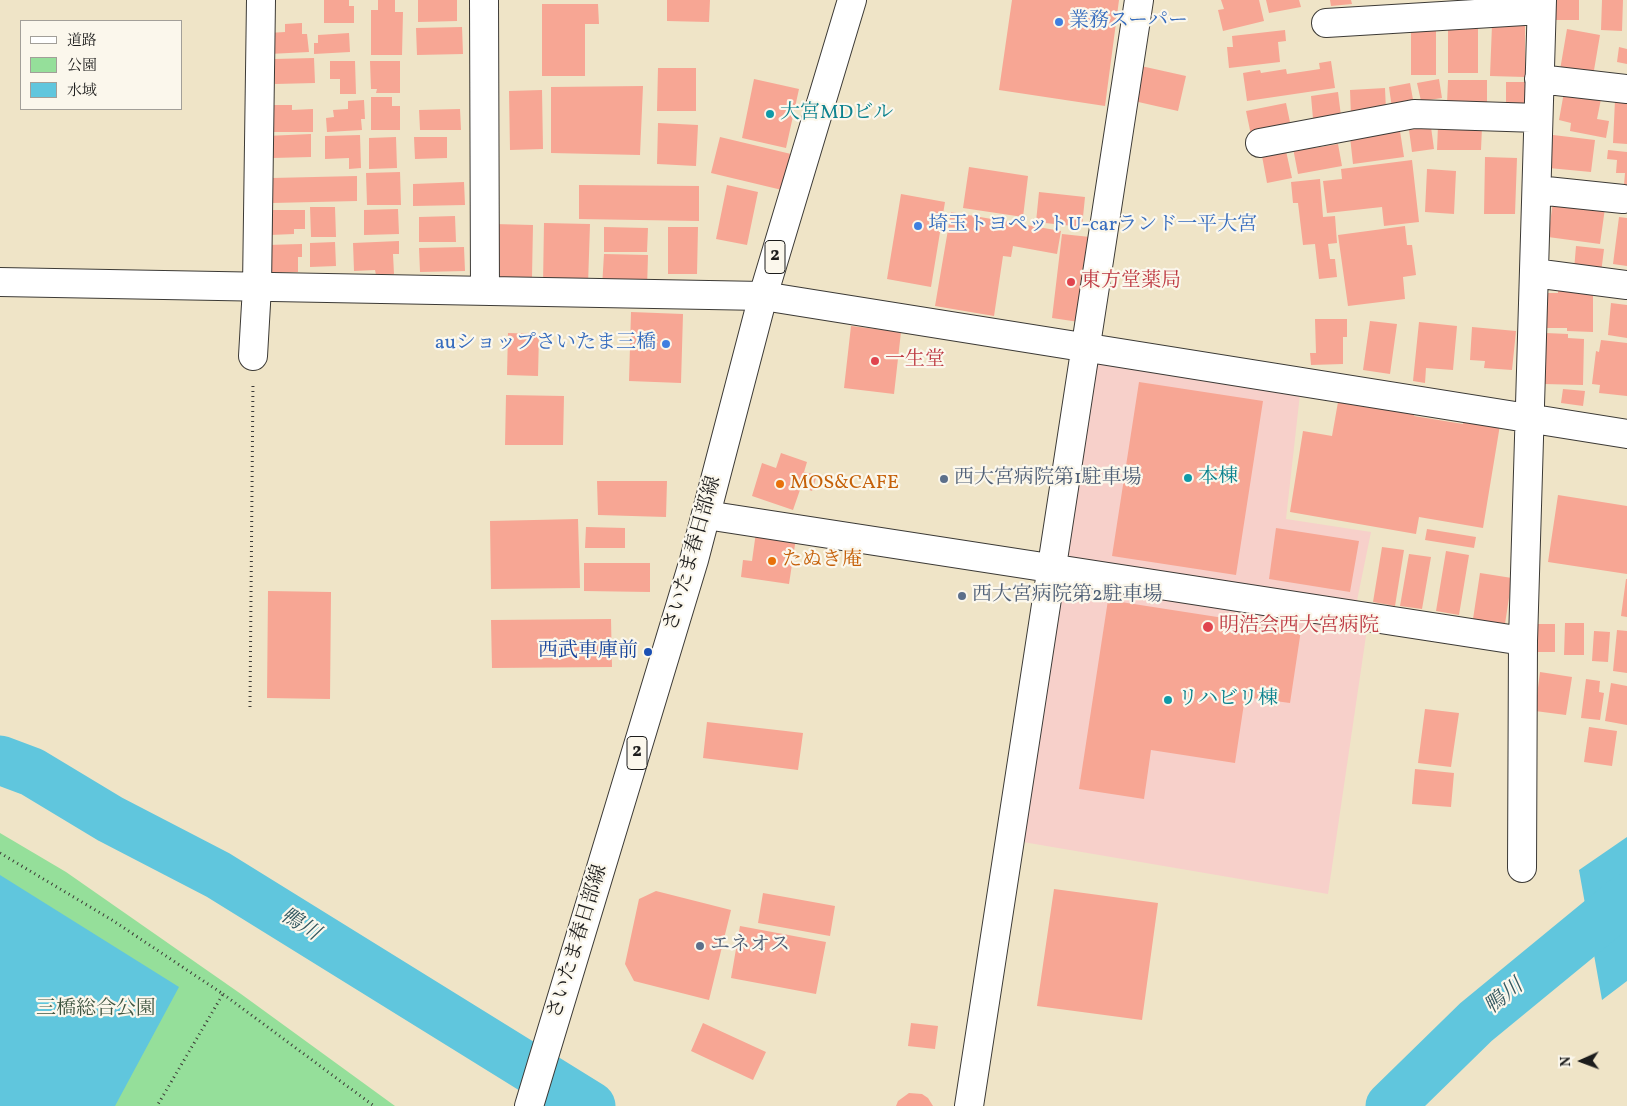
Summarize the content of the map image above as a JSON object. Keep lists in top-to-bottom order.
{
  "streets": {
    "street": ["2", "さいたま春日部線"]
  },
  "water": ["鴨川"],
  "parks": ["三橋総合公園"],
  "places": [
    "業務スーパー",
    "大宮MDビル",
    "埼玉トヨペットU-carランド一平大宮",
    "東方堂薬局",
    "auショップさいたま三橋",
    "一生堂",
    "本棟",
    "西大宮病院第1駐車場",
    "MOS&CAFE",
    "たぬき庵",
    "西大宮病院第2駐車場",
    "明浩会西大宮病院",
    "西武車庫前",
    "リハビリ棟",
    "エネオス"
  ],
  "legend": ["道路", "公園", "水域"],
  "north": "left"
}
